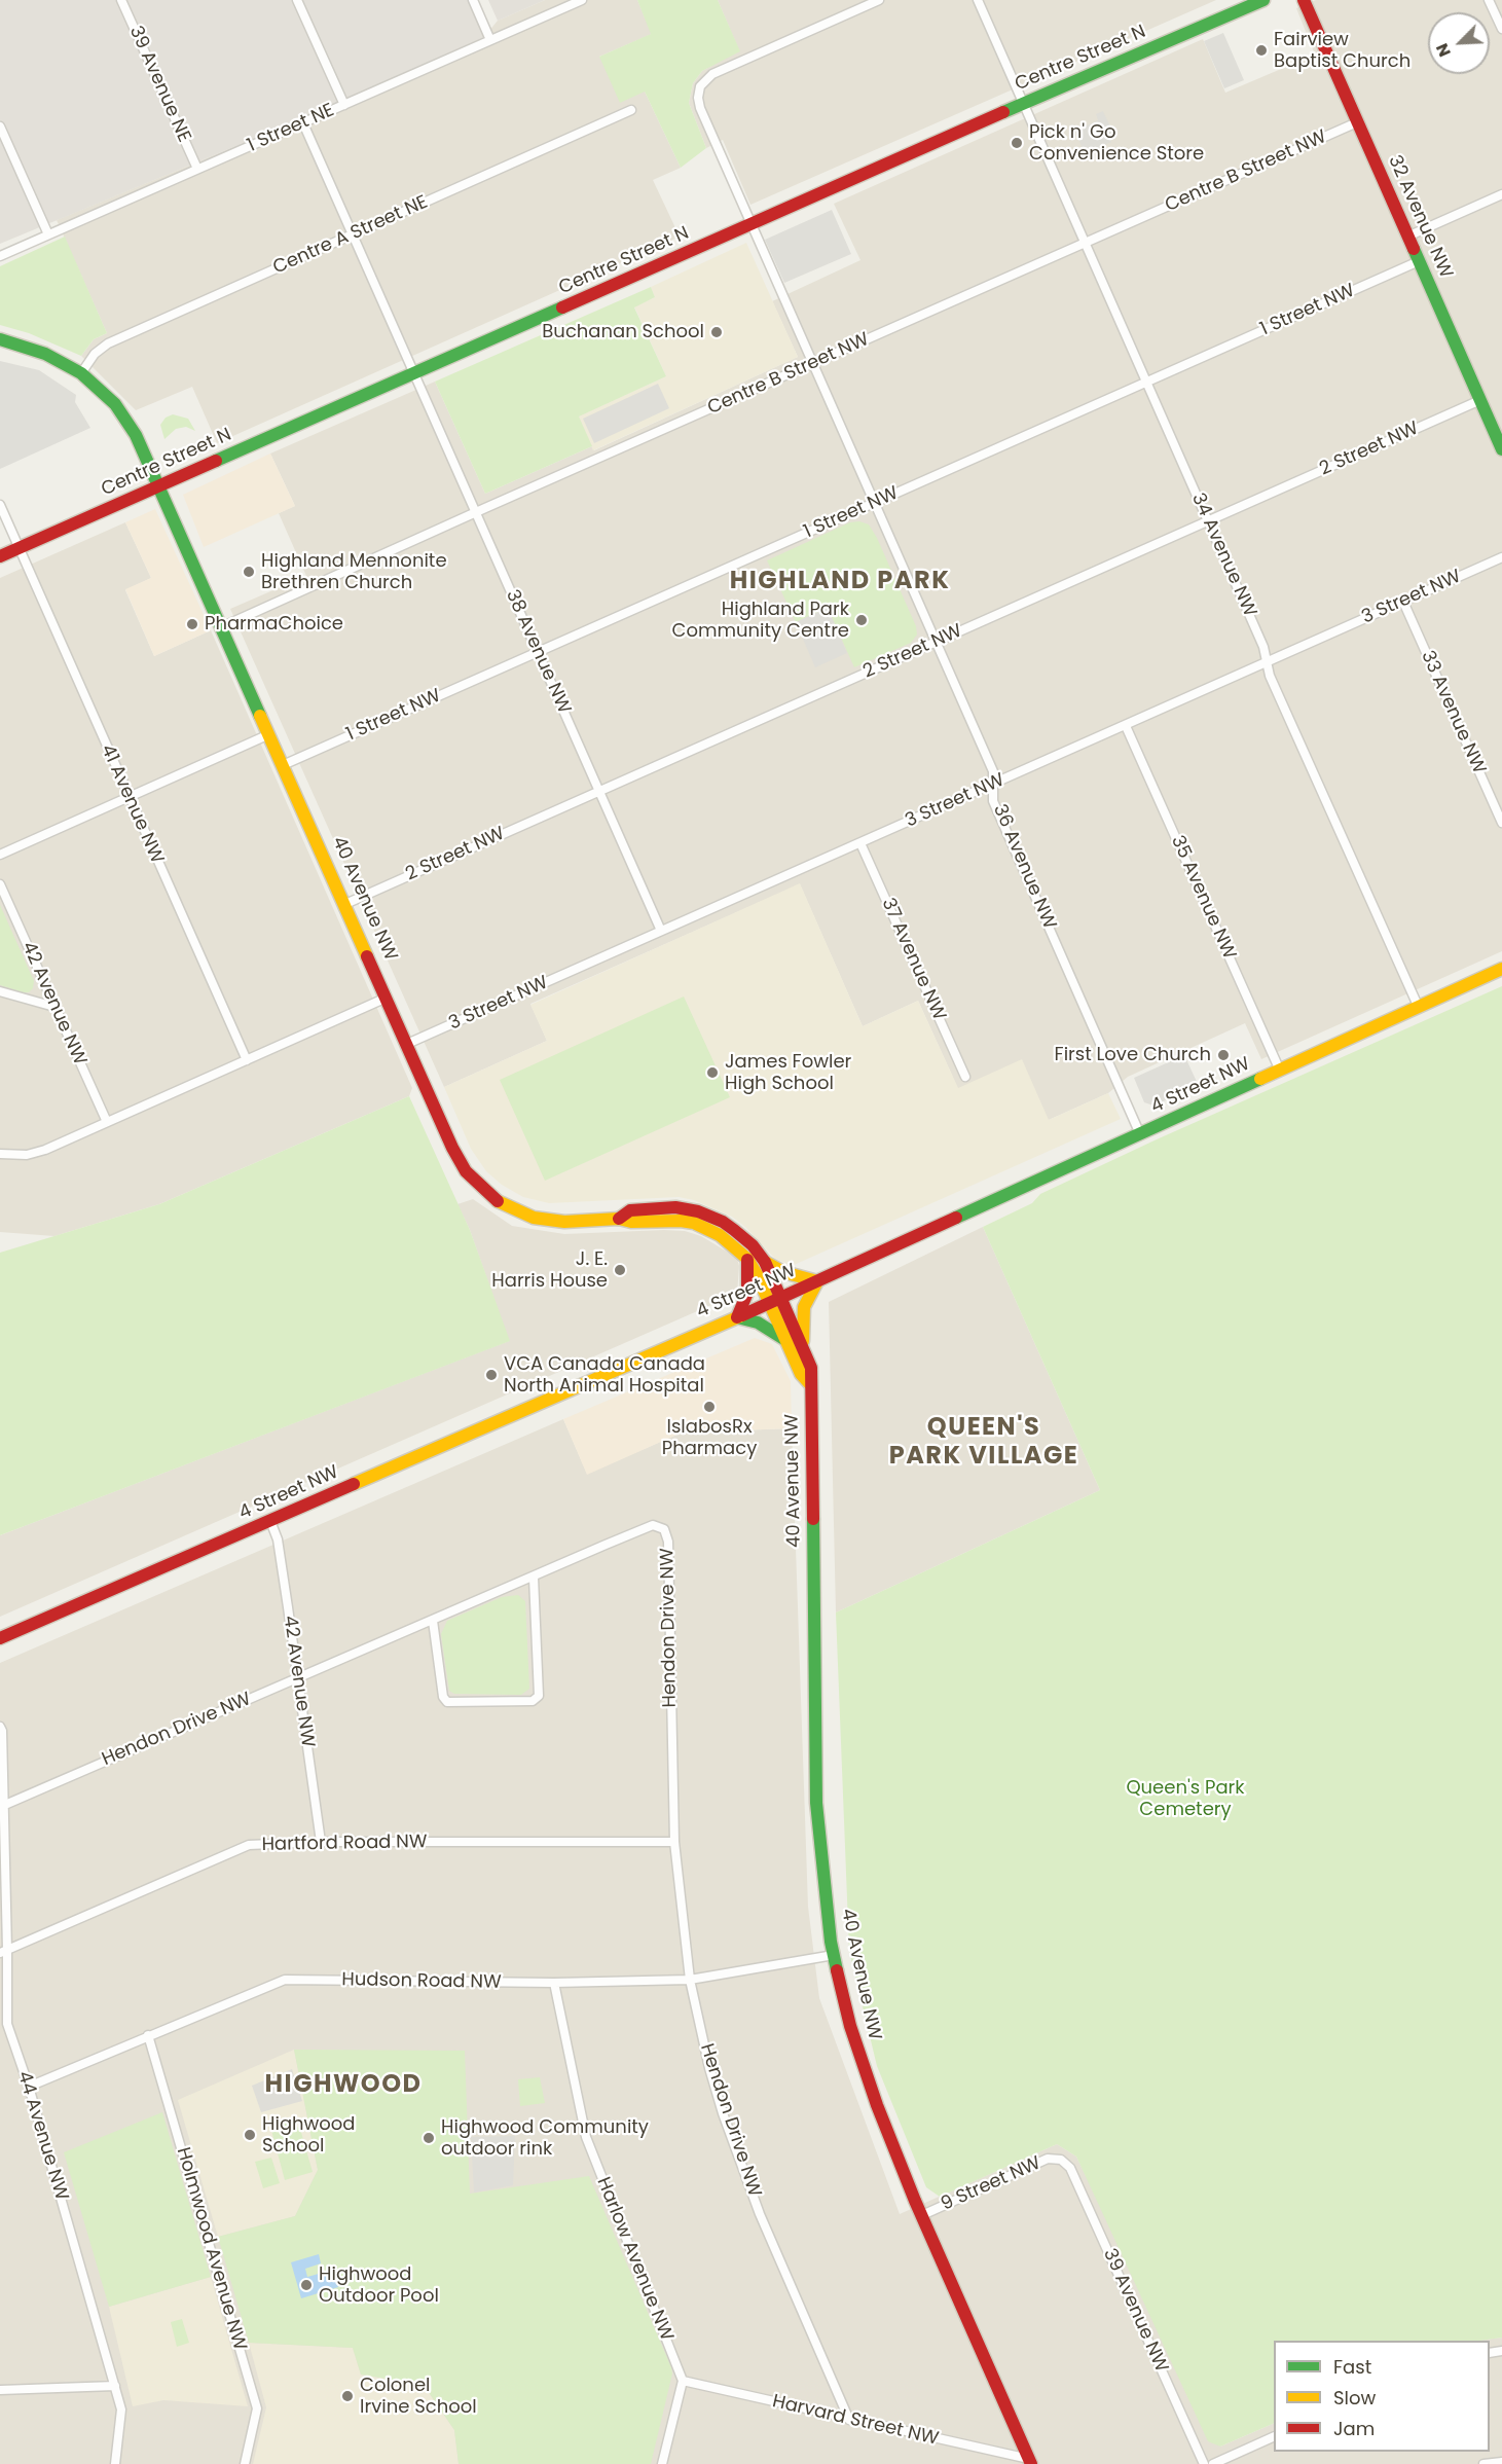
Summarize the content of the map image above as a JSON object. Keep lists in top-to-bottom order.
{
  "streets": {
    "street": [
      "Centre Street N",
      "39 Avenue NE",
      "1 Street NE",
      "Centre B Street NW",
      "32 Avenue NW",
      "Centre A Street NE",
      "1 Street NW",
      "2 Street NW",
      "34 Avenue NW",
      "3 Street NW",
      "38 Avenue NW",
      "33 Avenue NW",
      "41 Avenue NW",
      "36 Avenue NW",
      "35 Avenue NW",
      "40 Avenue NW",
      "37 Avenue NW",
      "42 Avenue NW",
      "4 Street NW",
      "Hendon Drive NW",
      "Hartford Road NW",
      "Hudson Road NW",
      "44 Avenue NW",
      "9 Street NW",
      "Holmwood Avenue NW",
      "Harlow Avenue NW",
      "39 Avenue NW",
      "Harvard Street NW"
    ]
  },
  "crossings": [
    ["Centre Street N", "34 Avenue NW"],
    ["Centre Street N", "38 Avenue NW"],
    ["Centre Street N", "41 Avenue NW"],
    ["Centre Street N", "36 Avenue NW"],
    ["Centre Street N", "40 Avenue NW"],
    ["39 Avenue NE", "1 Street NE"],
    ["1 Street NE", "38 Avenue NW"],
    ["Centre B Street NW", "32 Avenue NW"],
    ["Centre B Street NW", "34 Avenue NW"],
    ["Centre B Street NW", "38 Avenue NW"],
    ["Centre B Street NW", "36 Avenue NW"],
    ["Centre B Street NW", "40 Avenue NW"],
    ["32 Avenue NW", "1 Street NW"],
    ["32 Avenue NW", "2 Street NW"],
    ["Centre A Street NE", "38 Avenue NW"],
    ["Centre A Street NE", "40 Avenue NW"],
    ["1 Street NW", "34 Avenue NW"],
    ["1 Street NW", "38 Avenue NW"],
    ["1 Street NW", "36 Avenue NW"],
    ["1 Street NW", "40 Avenue NW"],
    ["2 Street NW", "34 Avenue NW"],
    ["2 Street NW", "38 Avenue NW"],
    ["2 Street NW", "36 Avenue NW"],
    ["2 Street NW", "40 Avenue NW"],
    ["34 Avenue NW", "3 Street NW"],
    ["34 Avenue NW", "4 Street NW"],
    ["3 Street NW", "38 Avenue NW"],
    ["3 Street NW", "33 Avenue NW"],
    ["3 Street NW", "36 Avenue NW"],
    ["3 Street NW", "35 Avenue NW"],
    ["3 Street NW", "40 Avenue NW"],
    ["3 Street NW", "37 Avenue NW"],
    ["36 Avenue NW", "4 Street NW"],
    ["35 Avenue NW", "4 Street NW"],
    ["40 Avenue NW", "4 Street NW"],
    ["40 Avenue NW", "Hudson Road NW"],
    ["40 Avenue NW", "9 Street NW"],
    ["40 Avenue NW", "Harvard Street NW"],
    ["42 Avenue NW", "4 Street NW"],
    ["42 Avenue NW", "Hendon Drive NW"],
    ["42 Avenue NW", "Hartford Road NW"],
    ["Hendon Drive NW", "Hartford Road NW"],
    ["Hendon Drive NW", "Hudson Road NW"],
    ["Hendon Drive NW", "44 Avenue NW"],
    ["Hendon Drive NW", "Harvard Street NW"],
    ["Hartford Road NW", "44 Avenue NW"],
    ["Hudson Road NW", "44 Avenue NW"],
    ["Hudson Road NW", "Holmwood Avenue NW"],
    ["Hudson Road NW", "Harlow Avenue NW"],
    ["9 Street NW", "39 Avenue NW"],
    ["Harlow Avenue NW", "Harvard Street NW"]
  ],
  "districts": ["HIGHLAND PARK", "QUEEN'S PARK VILLAGE", "HIGHWOOD"],
  "parks": ["Queen's Park Cemetery"],
  "places": [
    "Fairview Baptist Church",
    "Pick n' Go Convenience Store",
    "Buchanan School",
    "Highland Mennonite Brethren Church",
    "Highland Park Community Centre",
    "PharmaChoice",
    "First Love Church",
    "James Fowler High School",
    "J. E. Harris House",
    "VCA Canada Canada North Animal Hospital",
    "IslabosRx Pharmacy",
    "Highwood School",
    "Highwood Community outdoor rink",
    "Highwood Outdoor Pool",
    "Colonel Irvine School"
  ],
  "legend": ["Fast", "Slow", "Jam"],
  "north": "bottom left"
}
